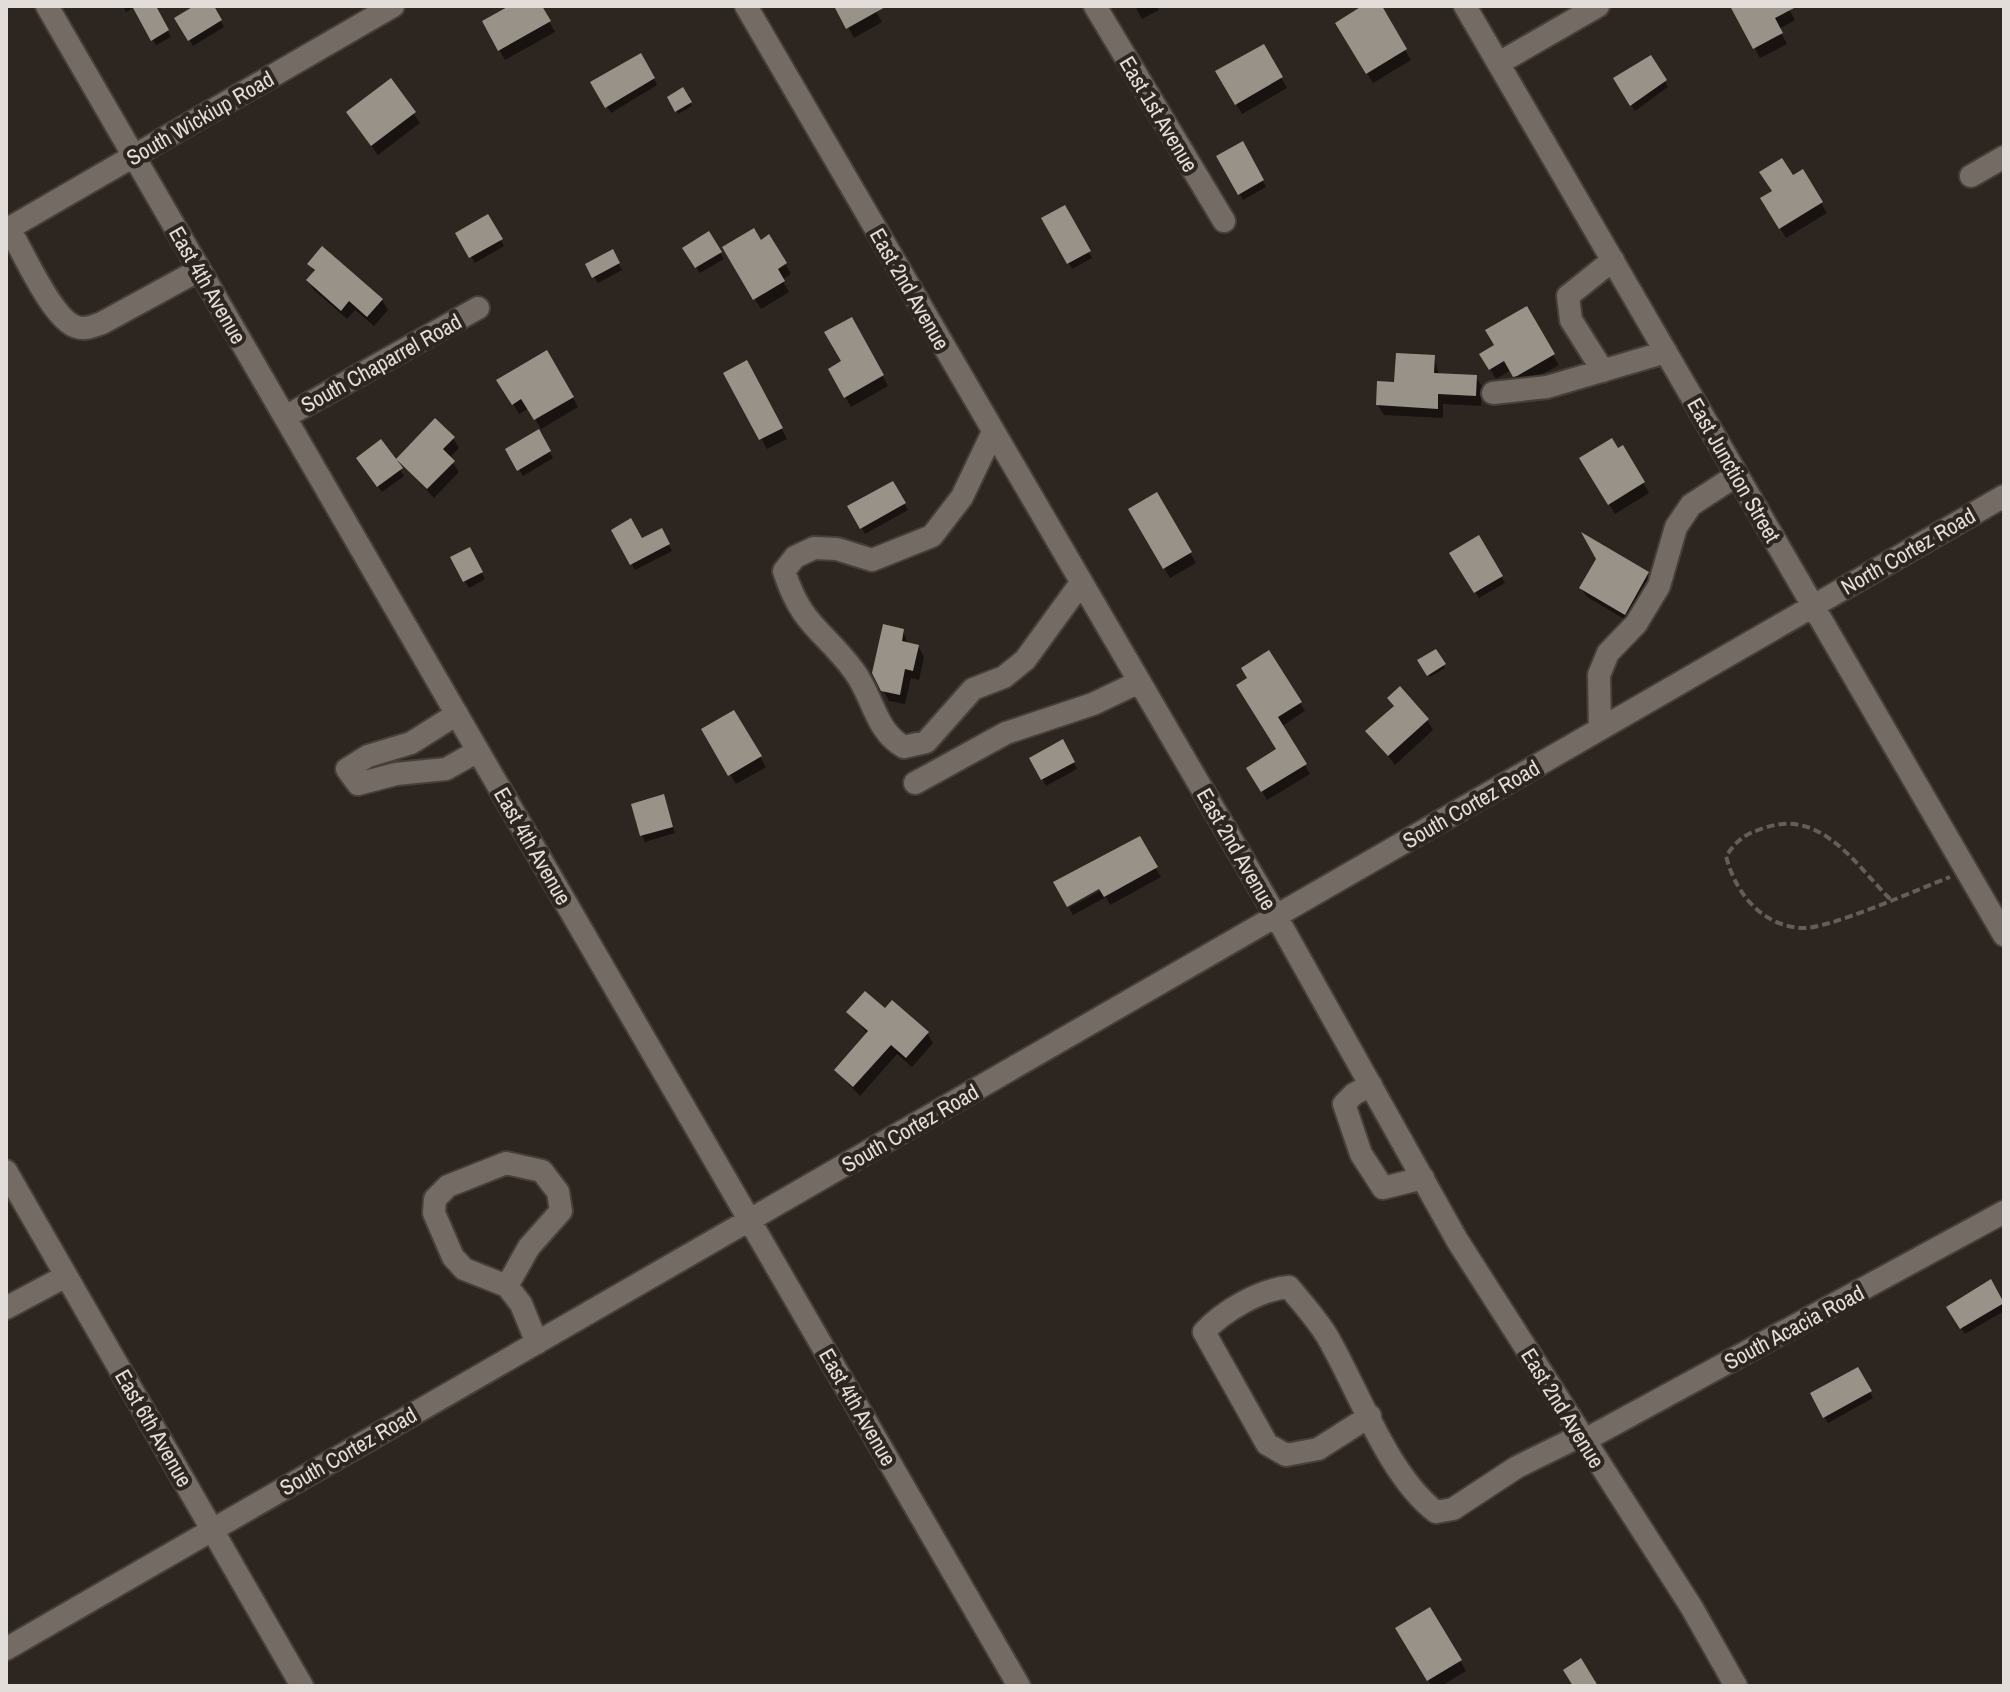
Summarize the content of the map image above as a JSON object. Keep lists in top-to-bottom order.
{
  "streets": {
    "street": [
      "East 1st Avenue",
      "South Wickiup Road",
      "East 4th Avenue",
      "East 2nd Avenue",
      "South Chaparrel Road",
      "East Junction Street",
      "North Cortez Road",
      "South Cortez Road",
      "South Acacia Road",
      "East 6th Avenue"
    ]
  },
  "crossings": [
    ["South Wickiup Road", "East 4th Avenue"],
    ["East 4th Avenue", "South Chaparrel Road"],
    ["East 4th Avenue", "South Cortez Road"],
    ["East 2nd Avenue", "South Cortez Road"],
    ["East 2nd Avenue", "South Acacia Road"],
    ["East Junction Street", "North Cortez Road"],
    ["East Junction Street", "South Cortez Road"],
    ["North Cortez Road", "South Cortez Road"],
    ["South Cortez Road", "East 6th Avenue"]
  ]
}
